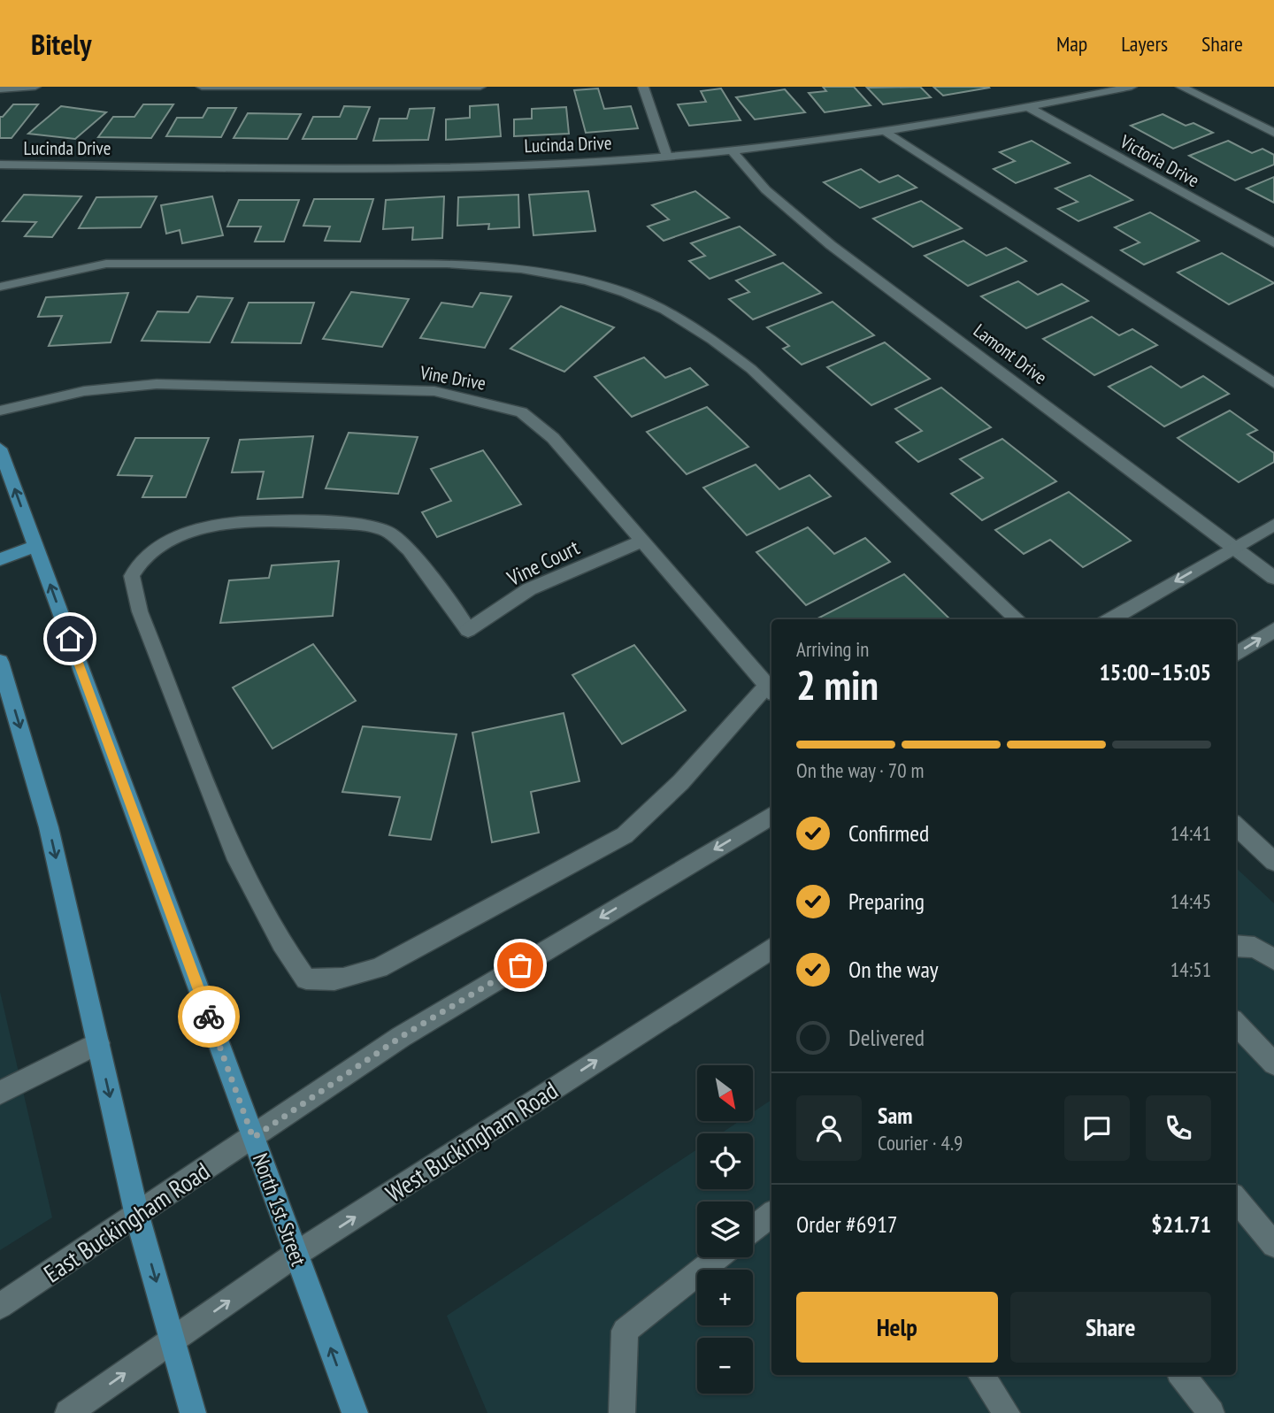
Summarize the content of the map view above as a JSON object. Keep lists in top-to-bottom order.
{
  "streets": {
    "main road": ["North 1st Street"],
    "street": [
      "Lucinda Drive",
      "Victoria Drive",
      "Lamont Drive",
      "Vine Drive",
      "Vine Court",
      "West Buckingham Road",
      "East Buckingham Road"
    ]
  },
  "crossings": [
    ["Lucinda Drive", "Victoria Drive"],
    ["Lucinda Drive", "Lamont Drive"],
    ["Vine Drive", "Vine Court"],
    ["West Buckingham Road", "North 1st Street"],
    ["North 1st Street", "East Buckingham Road"]
  ],
  "north": "bottom right",
  "page": {
    "header": "Bitely",
    "nav": ["Map", "Layers", "Share"],
    "heading": ["2 min", "Arriving in", "15:00–15:05"],
    "panel": [
      "Sam",
      "Courier · 4.9",
      "Order #6917",
      "$21.71"
    ],
    "bar": "On the way · 70 m",
    "list": [
      ["Confirmed", "14:41"],
      ["Preparing", "14:45"],
      ["On the way", "14:51"],
      "Delivered"
    ],
    "map_buttons": ["+", "−"],
    "buttons": ["Help", "Share"]
  }
}
